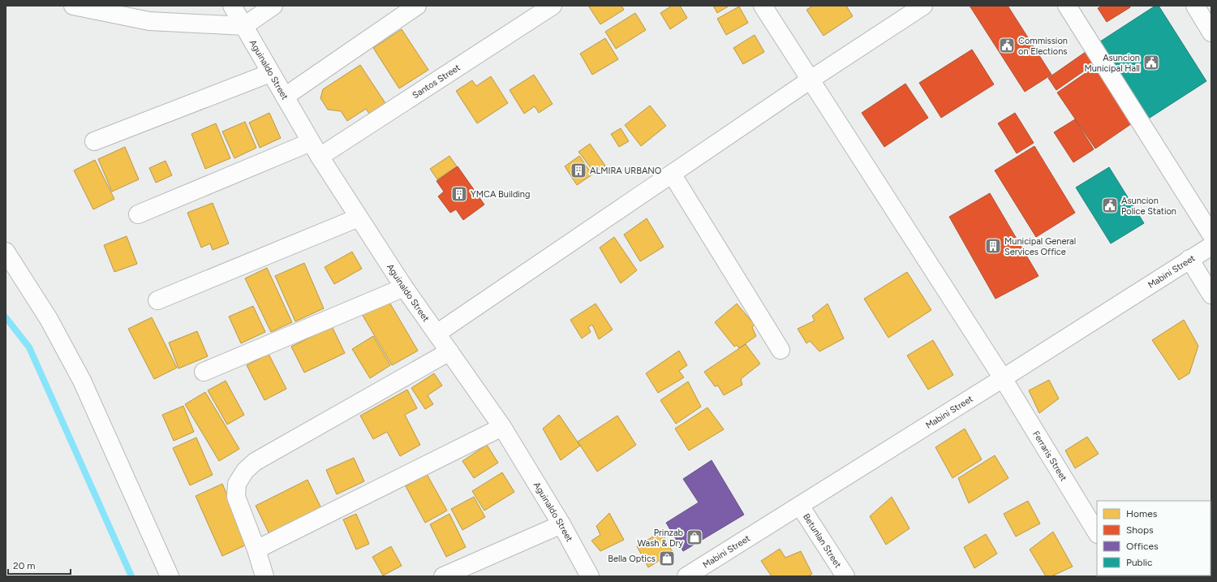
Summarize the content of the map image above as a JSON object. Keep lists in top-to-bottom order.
{
  "streets": {
    "street": [
      "Aguinaldo Street",
      "Santos Street",
      "Mabini Street",
      "Ferraris Street",
      "Betunlan Street"
    ]
  },
  "crossings": [
    ["Aguinaldo Street", "Santos Street"],
    ["Mabini Street", "Ferraris Street"],
    ["Mabini Street", "Betunlan Street"]
  ],
  "places": {
    "public building": ["Commission on Elections", "Asuncion Municipal Hall", "Asuncion Police Station"],
    "building": ["ALMIRA URBANO", "YMCA Building", "Municipal General Services Office"],
    "shop": ["Prinzab Wash & Dry", "Bella Optics"]
  },
  "legend": [
    "Homes",
    "Shops",
    "Offices",
    "Public"
  ],
  "scale_bar": "20 m"
}
